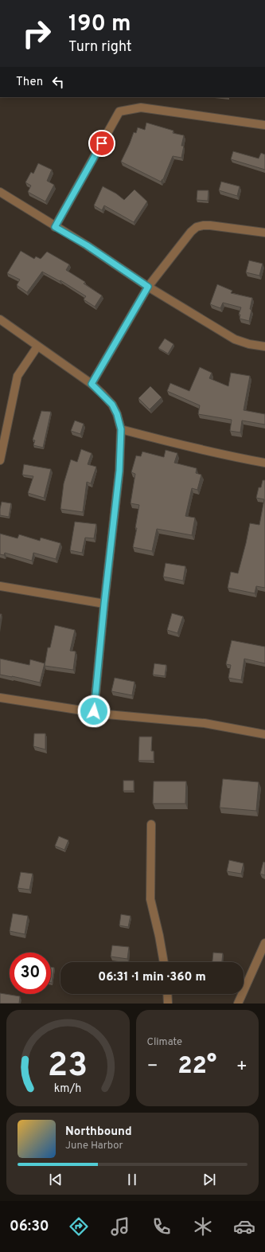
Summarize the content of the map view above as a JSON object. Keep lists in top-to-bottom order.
{
  "page": {
    "turn": ["190 m", "Turn right"],
    "then": "Then",
    "limit": "30",
    "trip": "06:31 · 1 min · 360 m",
    "tile": "Climate",
    "heat": ["−", "22°", "+"],
    "song": ["Northbound", "June Harbor"],
    "tabs": "06:30",
    "gauge": ["23", "km/h"]
  }
}
